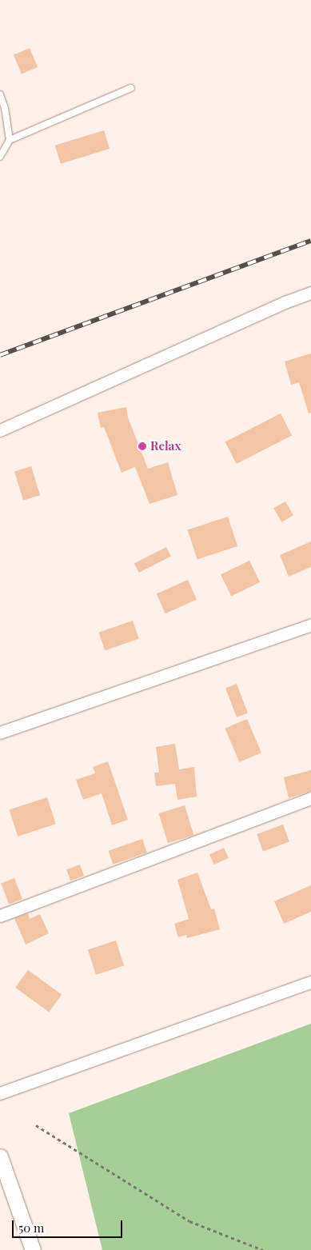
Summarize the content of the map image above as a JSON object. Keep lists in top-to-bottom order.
{
  "places": ["Relax"],
  "scale_bar": "50 m"
}
